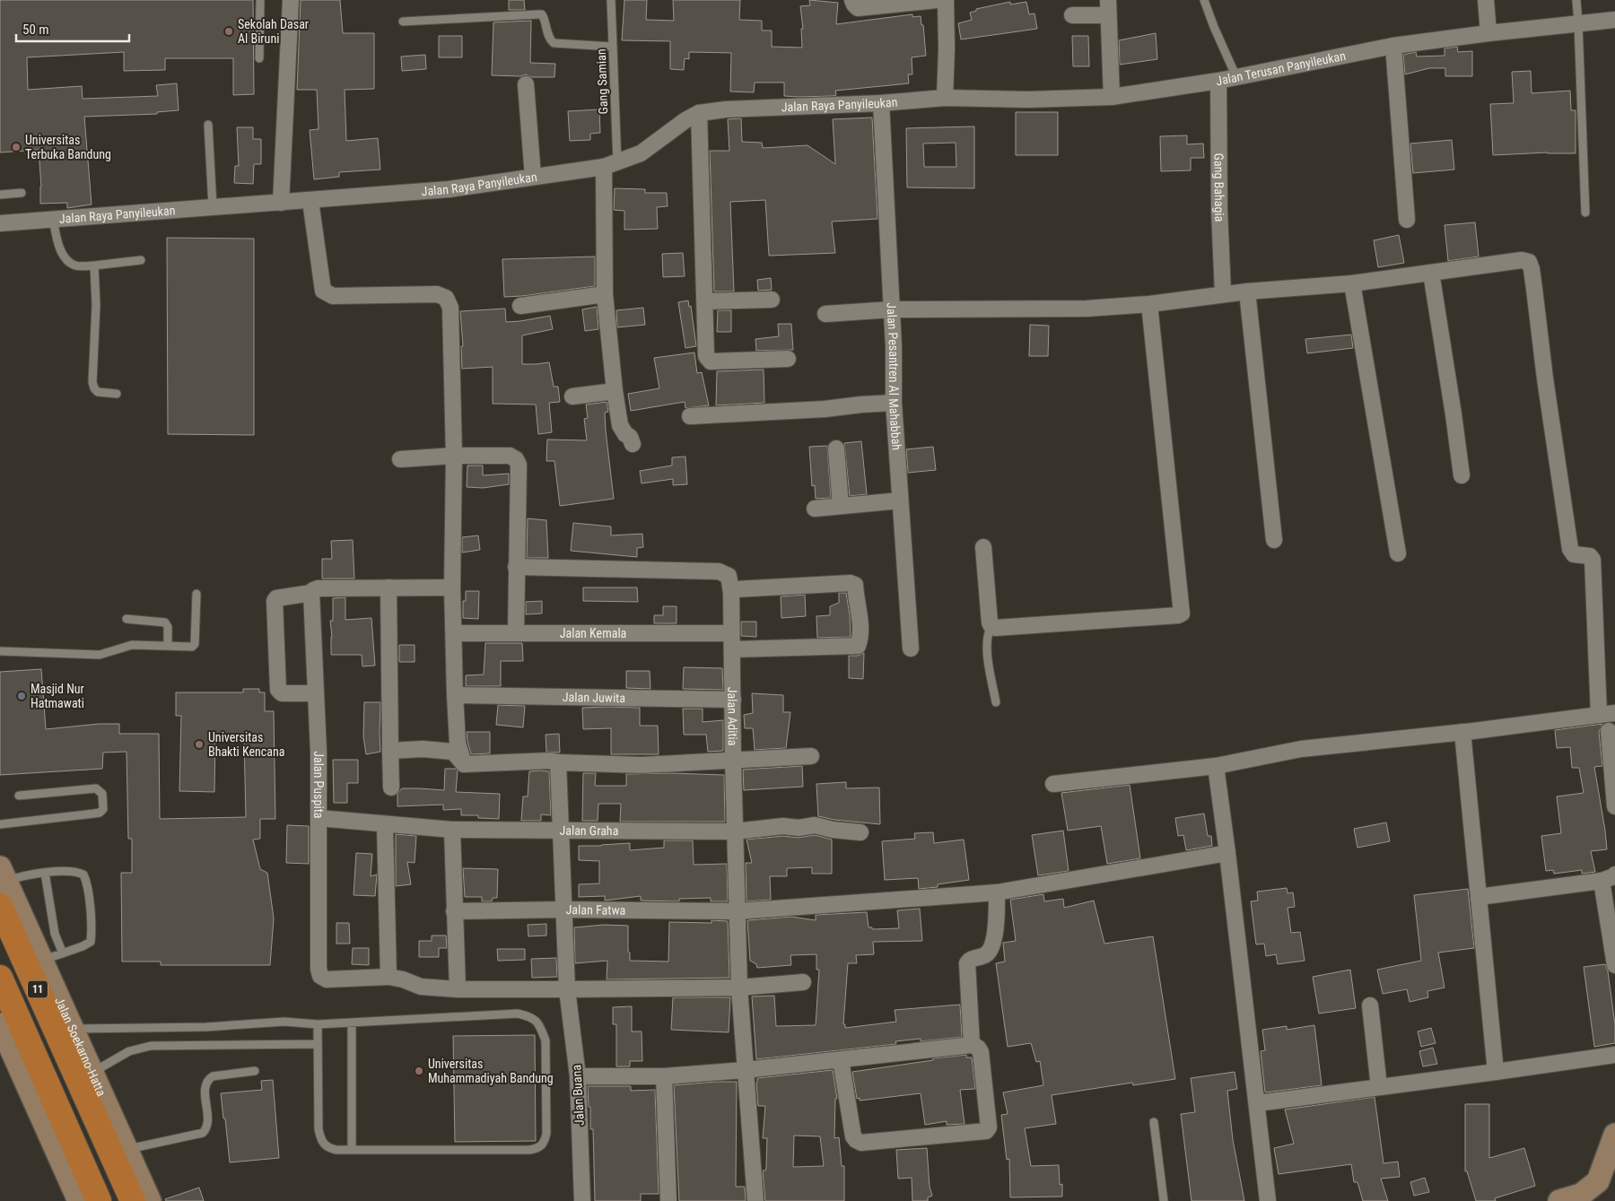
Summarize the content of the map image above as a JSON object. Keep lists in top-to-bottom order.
{
  "streets": {
    "highway": ["11", "Jalan Soekarno-Hatta"],
    "street": [
      "Jalan Terusan Panyileukan",
      "Jalan Raya Panyileukan",
      "Gang Bahagia",
      "Jalan Pesantren Al Mahabbah",
      "Jalan Kemala",
      "Jalan Juwita",
      "Jalan Aditia",
      "Jalan Puspita",
      "Jalan Graha",
      "Jalan Fatwa",
      "Jalan Buana"
    ],
    "lane": ["Gang Samian"]
  },
  "crossings": [
    ["Jalan Terusan Panyileukan", "Jalan Raya Panyileukan"],
    ["Jalan Terusan Panyileukan", "Gang Bahagia"],
    ["Gang Samian", "Jalan Raya Panyileukan"],
    ["Jalan Raya Panyileukan", "Jalan Pesantren Al Mahabbah"],
    ["Jalan Kemala", "Jalan Aditia"],
    ["Jalan Juwita", "Jalan Aditia"],
    ["Jalan Aditia", "Jalan Graha"],
    ["Jalan Aditia", "Jalan Fatwa"],
    ["Jalan Puspita", "Jalan Graha"],
    ["Jalan Graha", "Jalan Buana"],
    ["Jalan Fatwa", "Jalan Buana"]
  ],
  "places": [
    "Sekolah Dasar Al Biruni",
    "Universitas Terbuka Bandung",
    "Masjid Nur Hatmawati",
    "Universitas Bhakti Kencana",
    "Universitas Muhammadiyah Bandung"
  ],
  "scale_bar": "50 m"
}
